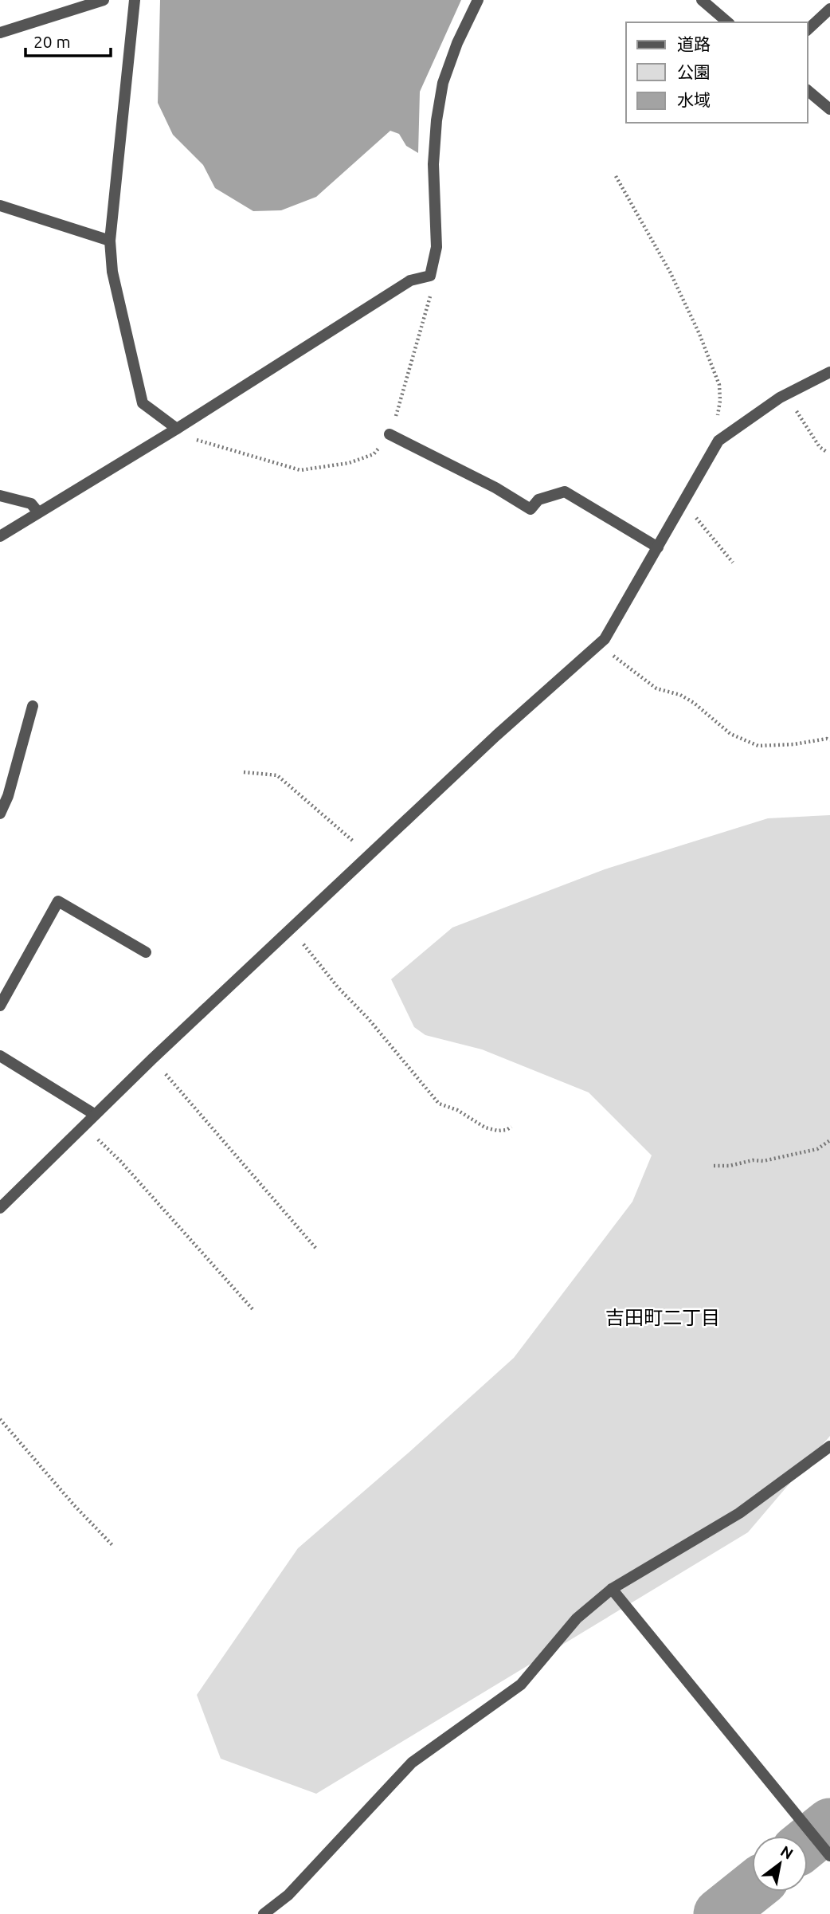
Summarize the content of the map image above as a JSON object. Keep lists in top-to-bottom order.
{
  "districts": ["吉田町二丁目"],
  "legend": ["道路", "公園", "水域"],
  "scale_bar": "20 m",
  "north": "top right"
}
